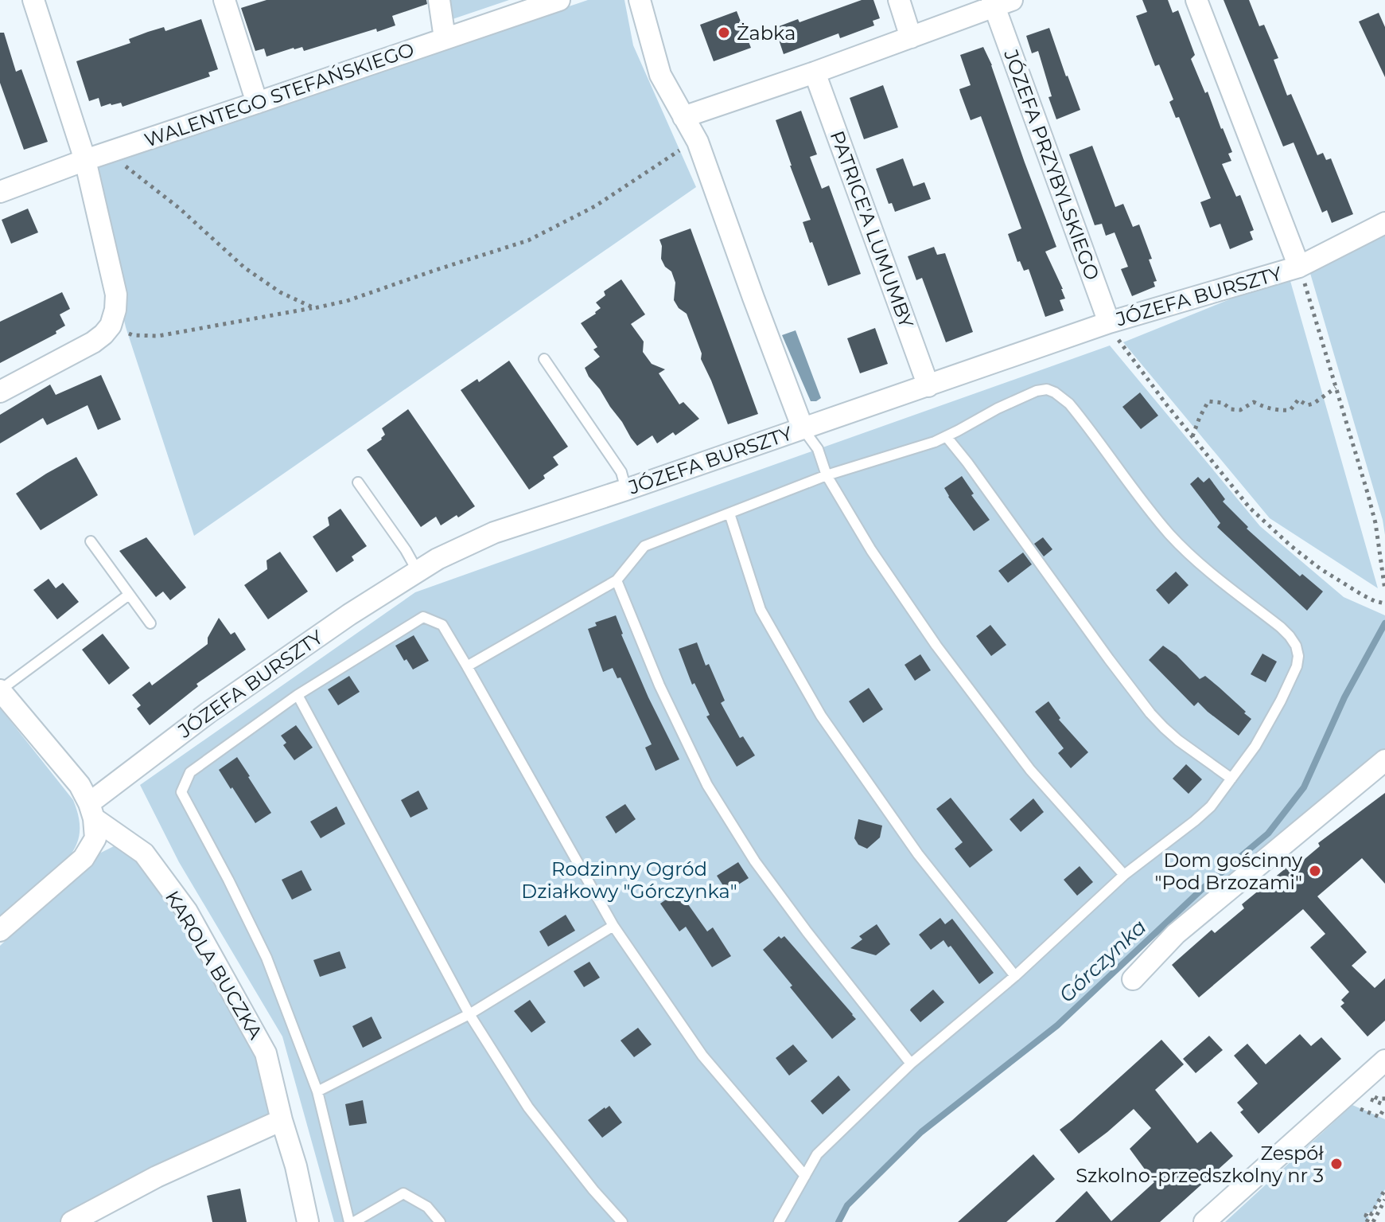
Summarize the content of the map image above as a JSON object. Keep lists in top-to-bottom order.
{
  "streets": {
    "street": [
      "WALENTEGO STEFAŃSKIEGO",
      "JÓZEFA PRZYBYLSKIEGO",
      "PATRICE'A LUMUMBY",
      "JÓZEFA BURSZTY",
      "KAROLA BUCZKA"
    ]
  },
  "crossings": [
    ["JÓZEFA PRZYBYLSKIEGO", "JÓZEFA BURSZTY"],
    ["PATRICE'A LUMUMBY", "JÓZEFA BURSZTY"],
    ["JÓZEFA BURSZTY", "KAROLA BUCZKA"]
  ],
  "water": ["Górczynka"],
  "parks": ["Rodzinny Ogród Działkowy \"Górczynka\""],
  "places": ["Żabka", "Dom gościnny \"Pod Brzozami\"", "Zespół Szkolno-przedszkolny nr 3"]
}
